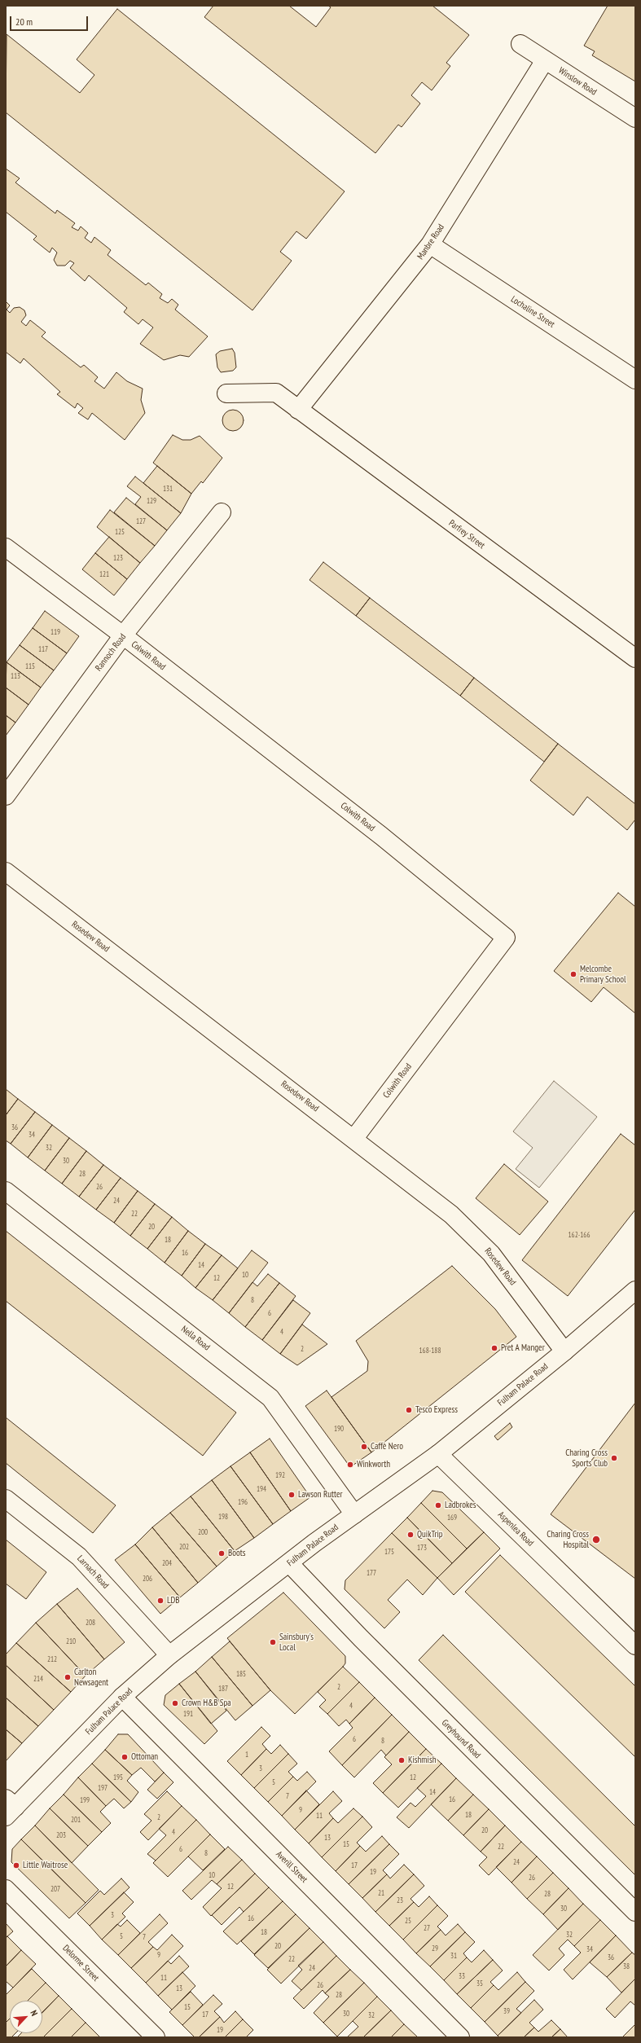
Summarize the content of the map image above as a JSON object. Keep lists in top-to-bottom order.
{
  "streets": {
    "street": [
      "Winslow Road",
      "Manbre Road",
      "Lochaline Street",
      "Parfrey Street",
      "Rannoch Road",
      "Colwith Road",
      "Rosedew Road",
      "Nella Road",
      "Fulham Palace Road",
      "Aspenlea Road",
      "Larnach Road",
      "Greyhound Road",
      "Averill Street",
      "Delorme Street"
    ]
  },
  "crossings": [
    ["Winslow Road", "Manbre Road"],
    ["Manbre Road", "Lochaline Street"],
    ["Manbre Road", "Parfrey Street"],
    ["Rannoch Road", "Colwith Road"],
    ["Colwith Road", "Rosedew Road"],
    ["Rosedew Road", "Fulham Palace Road"],
    ["Nella Road", "Fulham Palace Road"],
    ["Fulham Palace Road", "Aspenlea Road"],
    ["Fulham Palace Road", "Larnach Road"],
    ["Fulham Palace Road", "Greyhound Road"],
    ["Fulham Palace Road", "Averill Street"]
  ],
  "places": [
    "Melcombe Primary School",
    "Pret A Manger",
    "Tesco Express",
    "Caffè Nero",
    "Charing Cross Sports Club",
    "Winkworth",
    "Lawson Rutter",
    "Ladbrokes",
    "QuikTrip",
    "Charing Cross Hospital",
    "Boots",
    "LDB",
    "Sainsbury's Local",
    "Carlton Newsagent",
    "Crown H&B Spa",
    "Ottoman",
    "Kishmish",
    "Little Waitrose"
  ],
  "house_numbers": [
    "131",
    "129",
    "127",
    "125",
    "123",
    "121",
    "119",
    "117",
    "115",
    "113",
    "36",
    "34",
    "32",
    "30",
    "28",
    "26",
    "24",
    "22",
    "20",
    "162-166",
    "18",
    "16",
    "14",
    "10",
    "12",
    "8",
    "6",
    "4",
    "2",
    "168-188",
    "190",
    "192",
    "194",
    "196",
    "198",
    "169",
    "200",
    "202",
    "173",
    "175",
    "204",
    "177",
    "206",
    "208",
    "210",
    "212",
    "185",
    "214",
    "2",
    "187",
    "4",
    "191",
    "6",
    "8",
    "1",
    "3",
    "195",
    "12",
    "5",
    "197",
    "14",
    "7",
    "16",
    "199",
    "9",
    "18",
    "11",
    "2",
    "201",
    "20",
    "4",
    "203",
    "13",
    "15",
    "22",
    "6",
    "8",
    "24",
    "17",
    "19",
    "10",
    "26",
    "12",
    "207",
    "21",
    "28",
    "23",
    "30",
    "3",
    "16",
    "25",
    "27",
    "18",
    "32",
    "5",
    "7",
    "20",
    "29",
    "34",
    "9",
    "31",
    "36",
    "22",
    "38",
    "24",
    "33",
    "11",
    "35",
    "26",
    "13",
    "28",
    "15",
    "39",
    "30",
    "17",
    "32",
    "19"
  ],
  "scale_bar": "20 m",
  "north": "top right"
}
